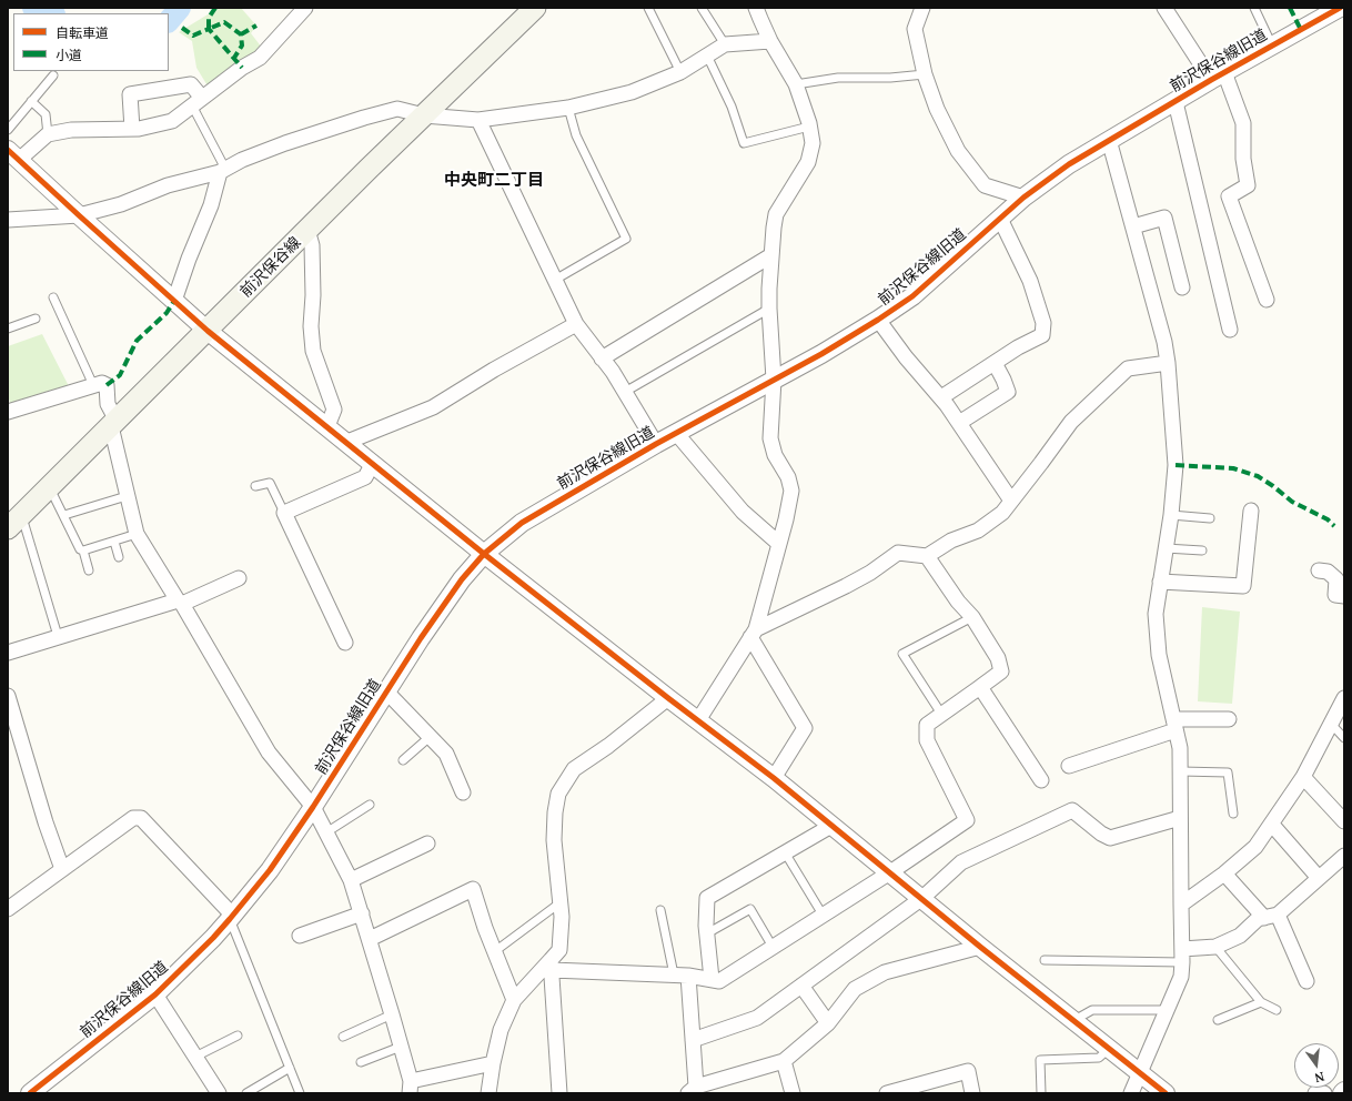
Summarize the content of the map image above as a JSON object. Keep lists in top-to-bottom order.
{
  "streets": {
    "main road": ["前沢保谷線"],
    "street": ["前沢保谷線旧道"]
  },
  "districts": ["中央町二丁目"],
  "legend": ["自転車道", "小道"],
  "north": "bottom"
}
